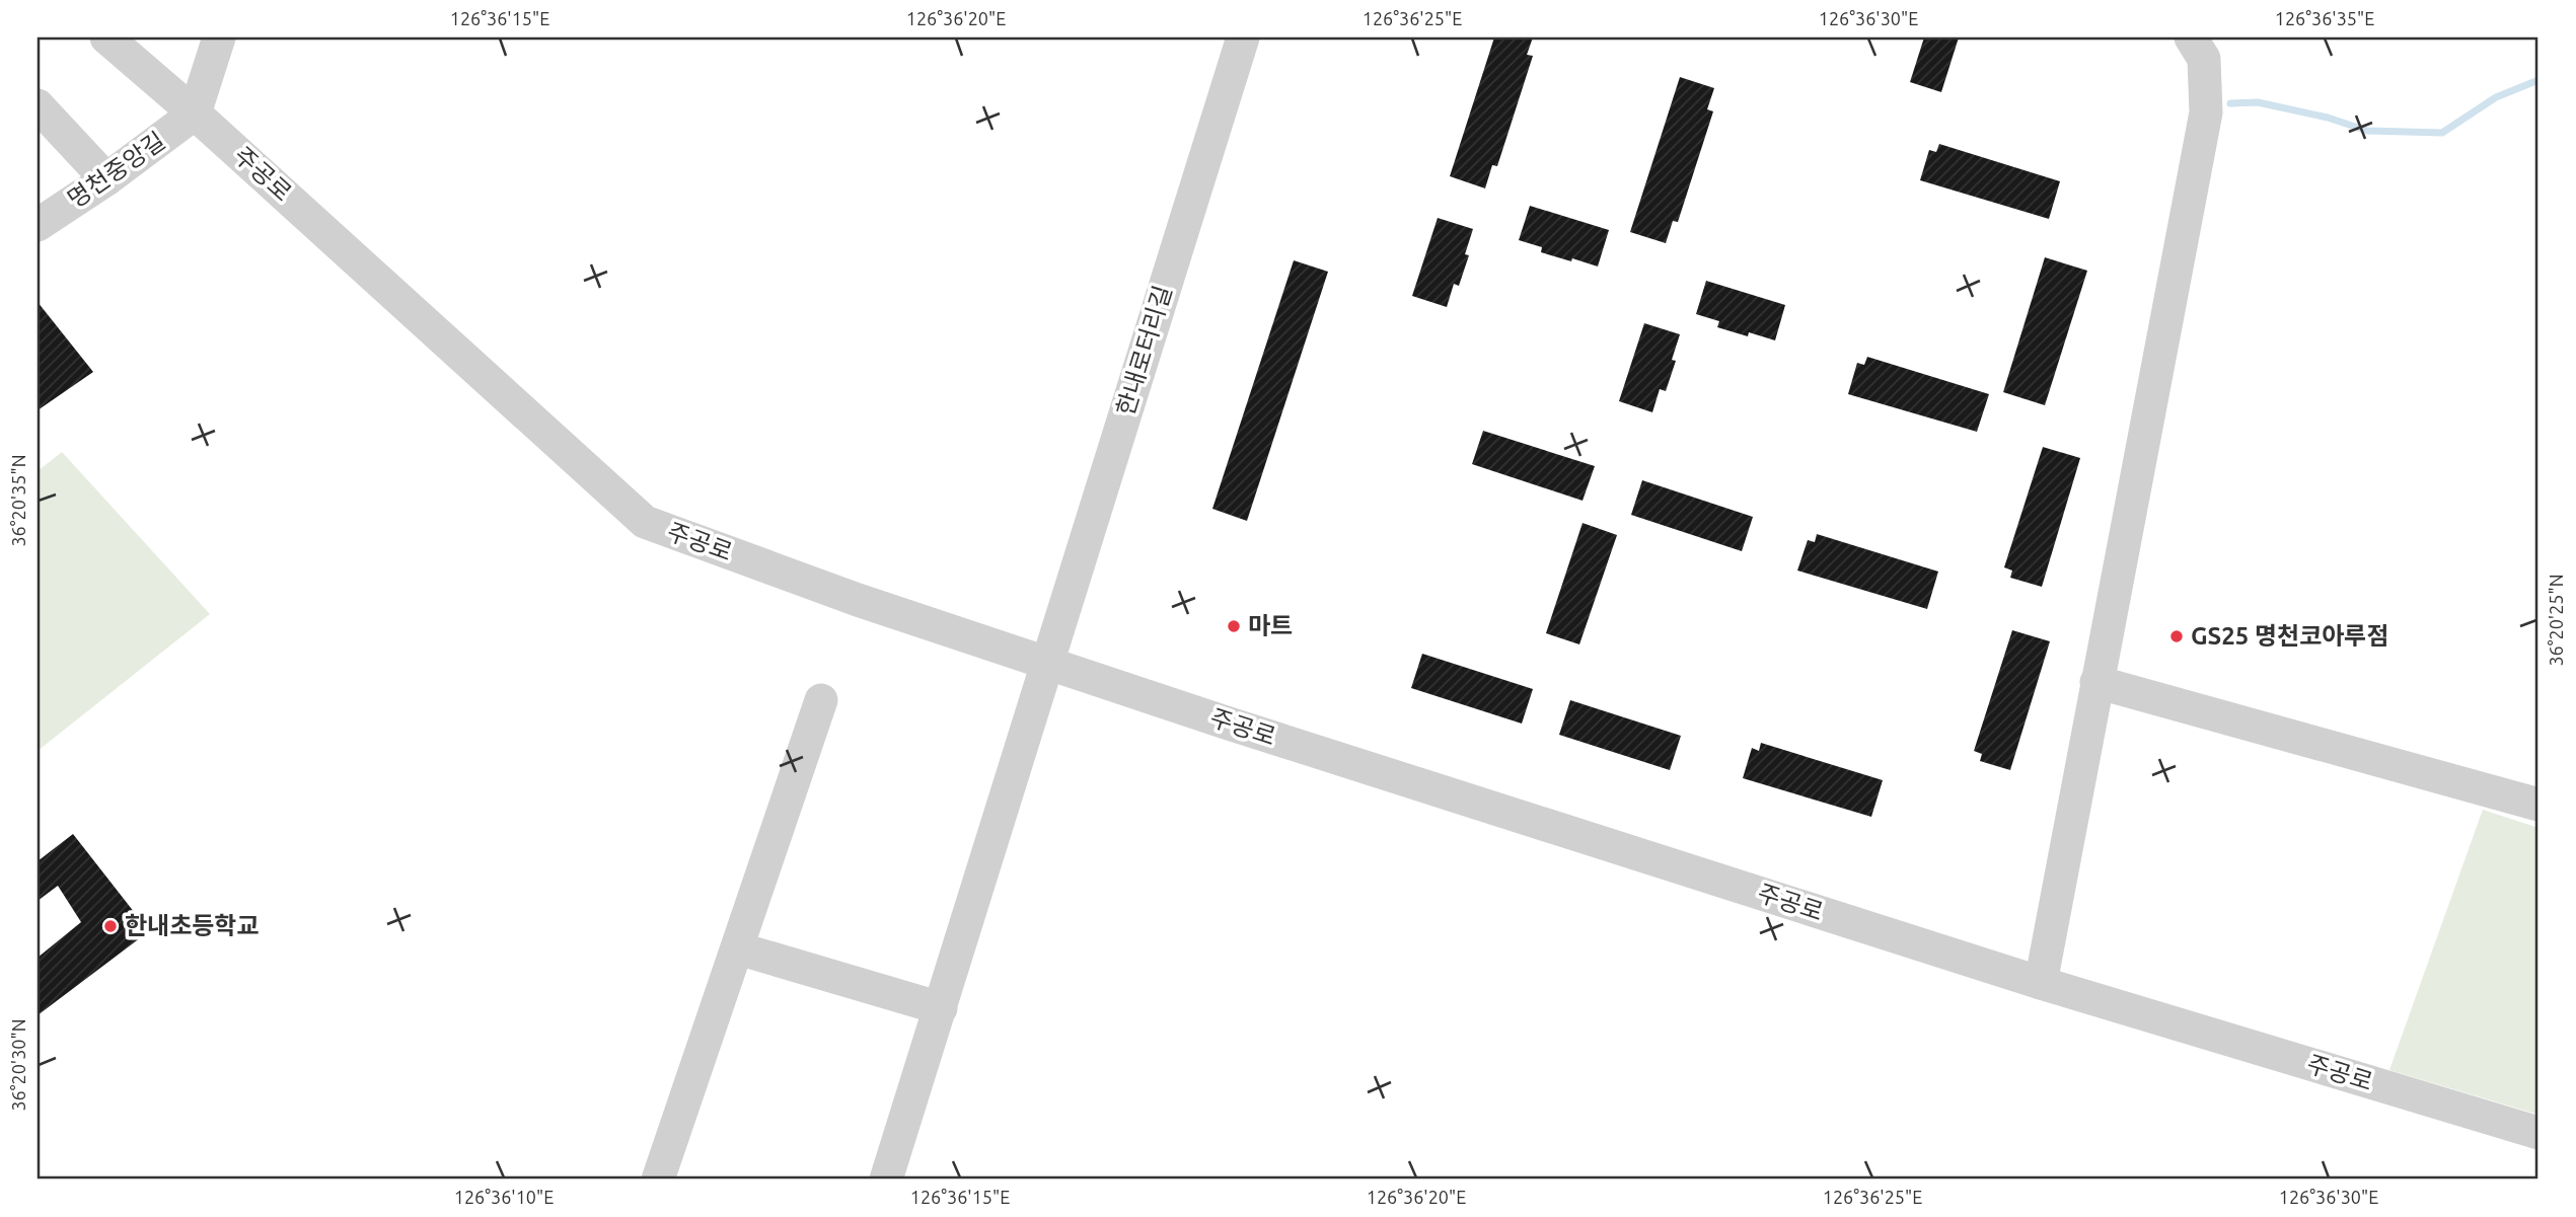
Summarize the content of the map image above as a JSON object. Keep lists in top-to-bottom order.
{
  "streets": {
    "street": ["명천중앙길", "주공로", "한내로터리길"]
  },
  "crossings": [
    ["명천중앙길", "주공로"],
    ["주공로", "한내로터리길"]
  ],
  "places": ["마트", "GS25 명천코아루점", "한내초등학교"],
  "coordinates": [
    "126°36'15\"E",
    "126°36'20\"E",
    "126°36'25\"E",
    "126°36'30\"E",
    "126°36'35\"E",
    "36°20'35\"N",
    "36°20'25\"N",
    "36°20'30\"N",
    "126°36'10\"E"
  ]
}
